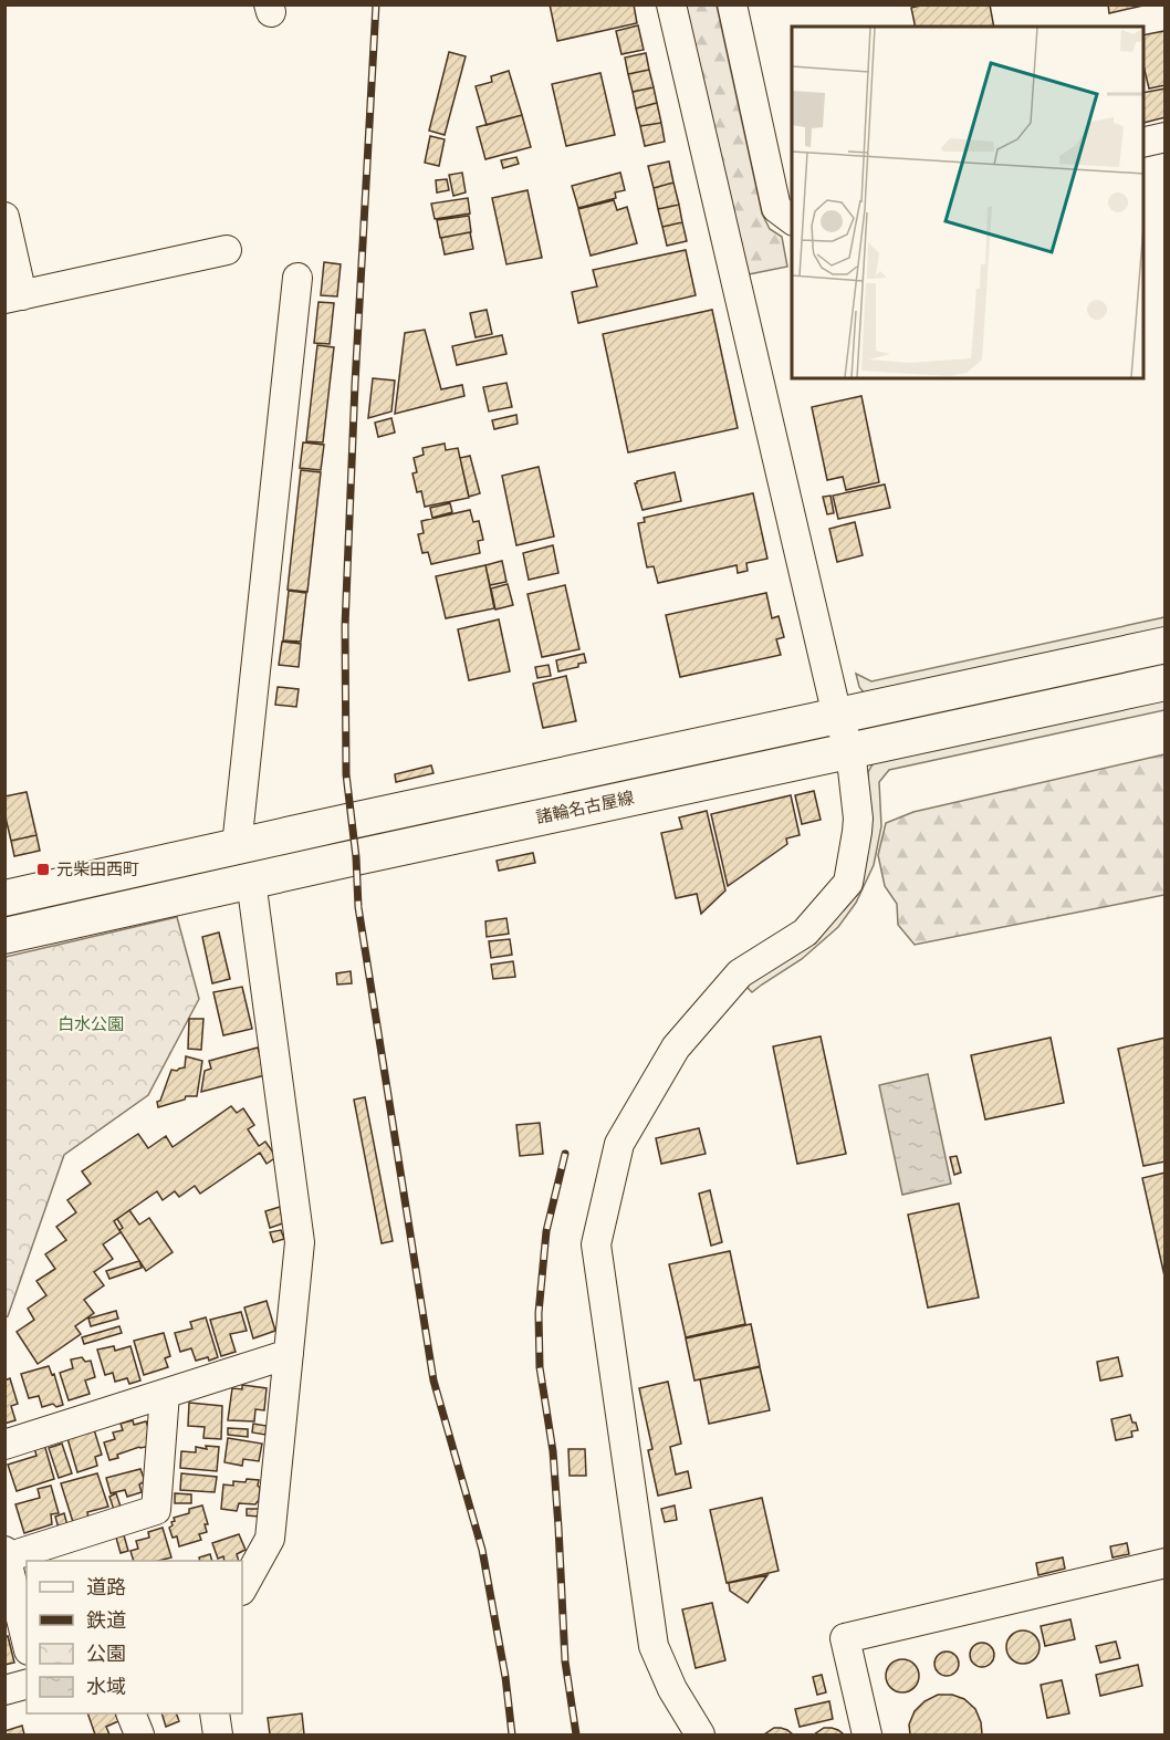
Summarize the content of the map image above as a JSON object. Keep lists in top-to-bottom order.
{
  "streets": {
    "main road": ["諸輪名古屋線"]
  },
  "parks": ["白水公園"],
  "places": {
    "transit": ["元柴田西町"]
  },
  "legend": [
    "道路",
    "鉄道",
    "公園",
    "水域"
  ]
}
